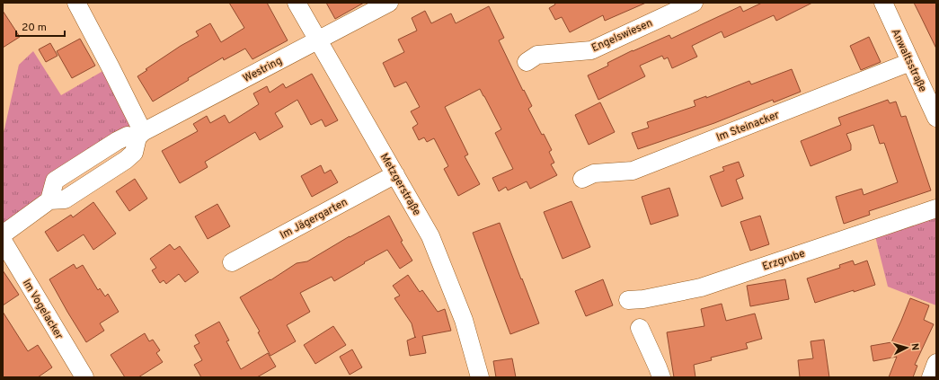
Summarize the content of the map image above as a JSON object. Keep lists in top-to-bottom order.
{
  "streets": {
    "street": [
      "Engelswiesen",
      "Anwaltsstraße",
      "Westring",
      "Im Steinacker",
      "Metzgerstraße",
      "Im Jägergarten",
      "Erzgrube",
      "Im Vogelacker"
    ]
  },
  "crossings": [
    ["Anwaltsstraße", "Im Steinacker"],
    ["Westring", "Metzgerstraße"],
    ["Metzgerstraße", "Im Jägergarten"]
  ],
  "scale_bar": "20 m",
  "north": "right"
}
